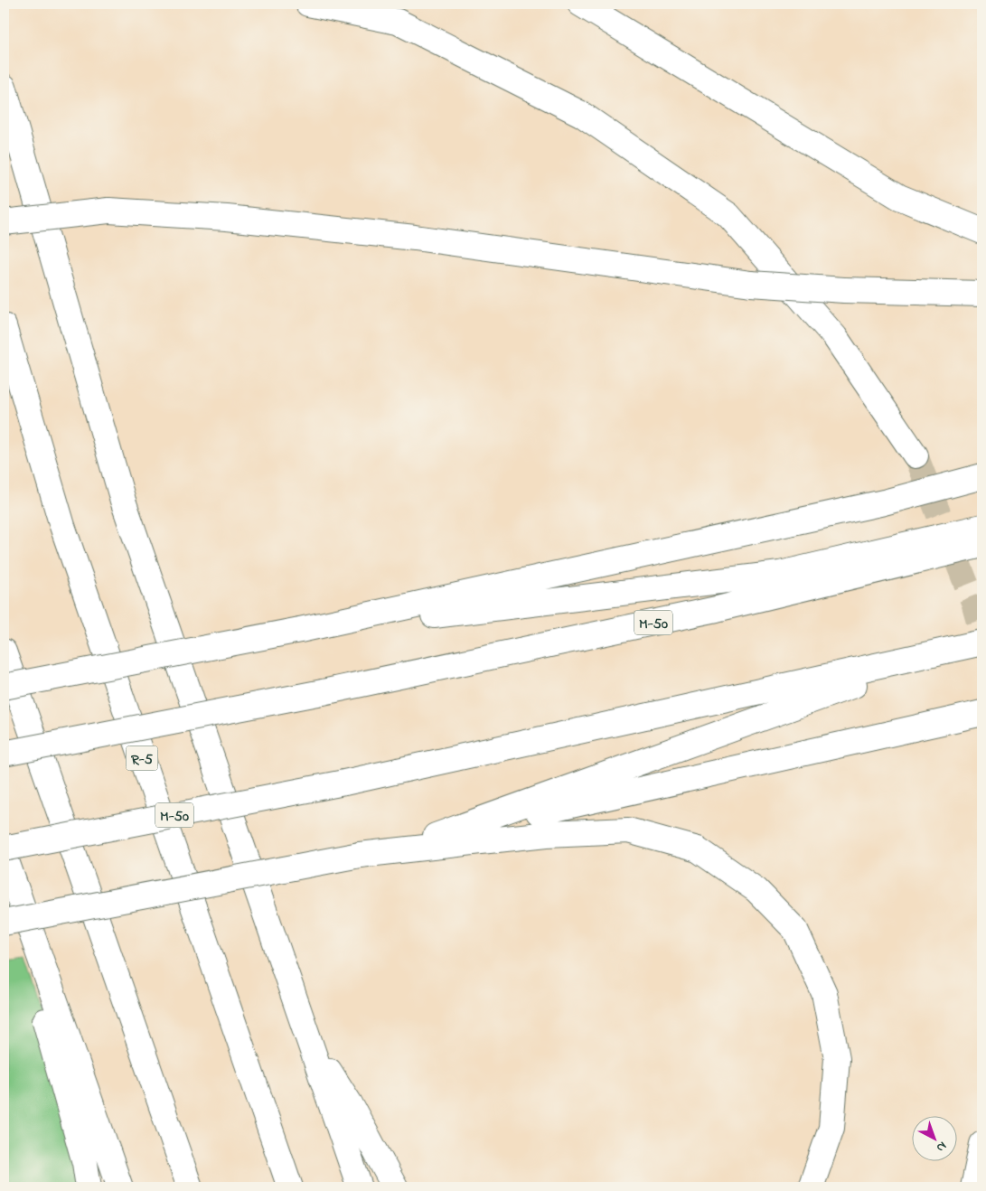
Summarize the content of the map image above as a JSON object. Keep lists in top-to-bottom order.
{
  "streets": {
    "highway": ["M-50", "R-5"]
  },
  "north": "bottom right"
}
